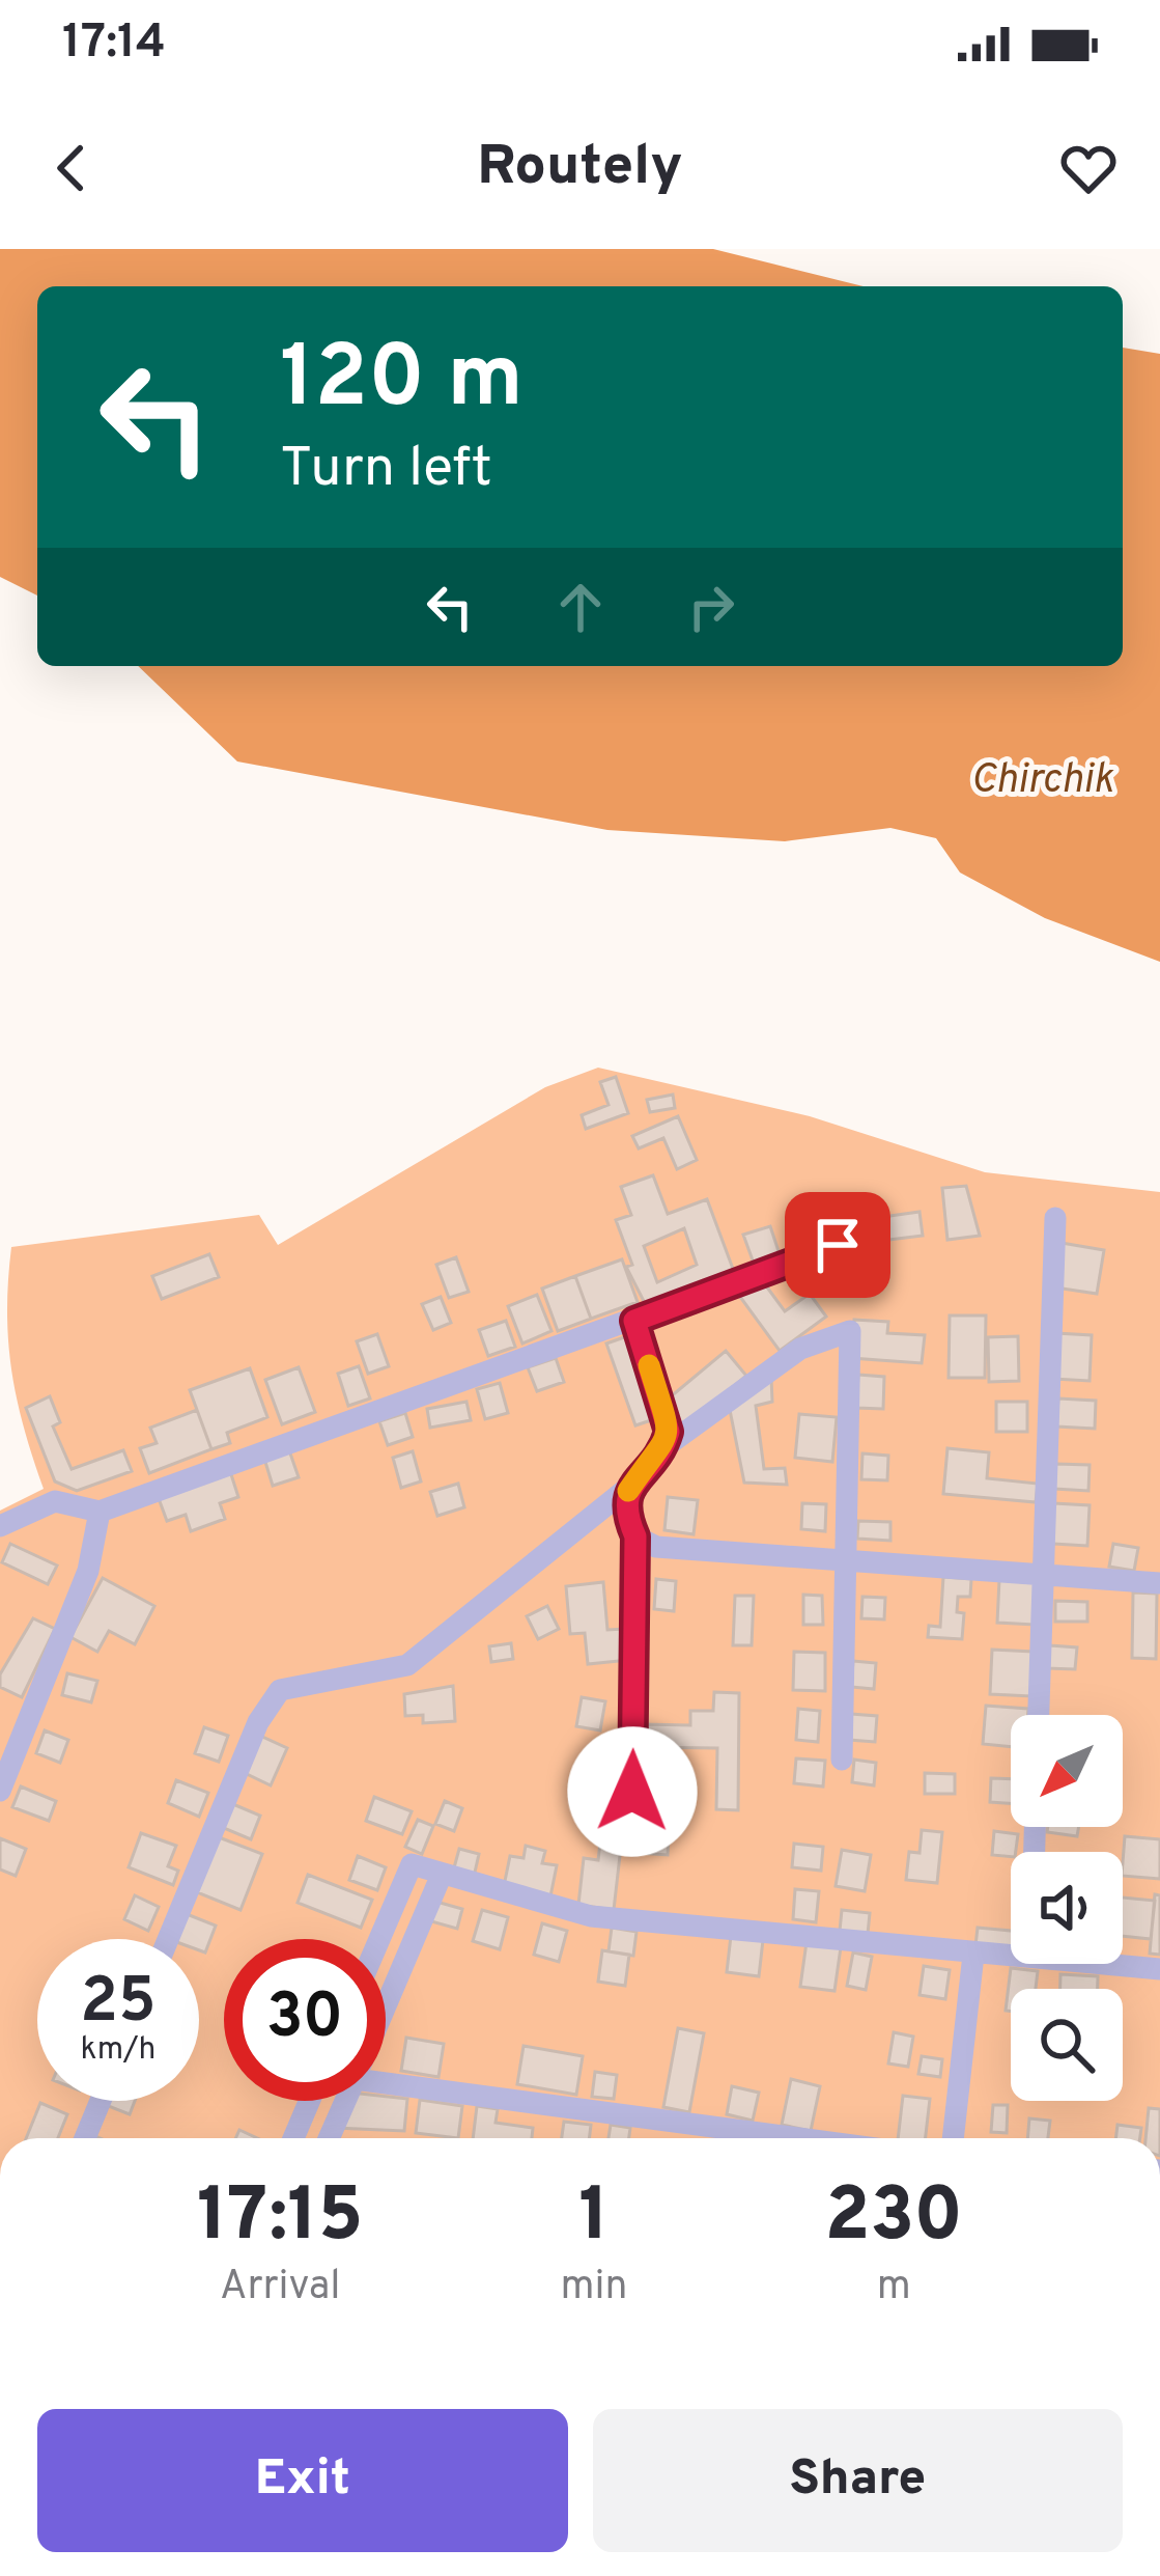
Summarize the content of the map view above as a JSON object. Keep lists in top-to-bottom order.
{
  "water": ["Chirchik"],
  "north": "bottom left",
  "page": {
    "status": "17:14",
    "header": "Routely",
    "turn": ["120 m", "Turn left"],
    "speed": "25 km/h",
    "limit": "30",
    "eta": [
      "17:15",
      "Arrival",
      "1",
      "min",
      "230",
      "m"
    ],
    "buttons": ["Exit", "Share"]
  }
}
